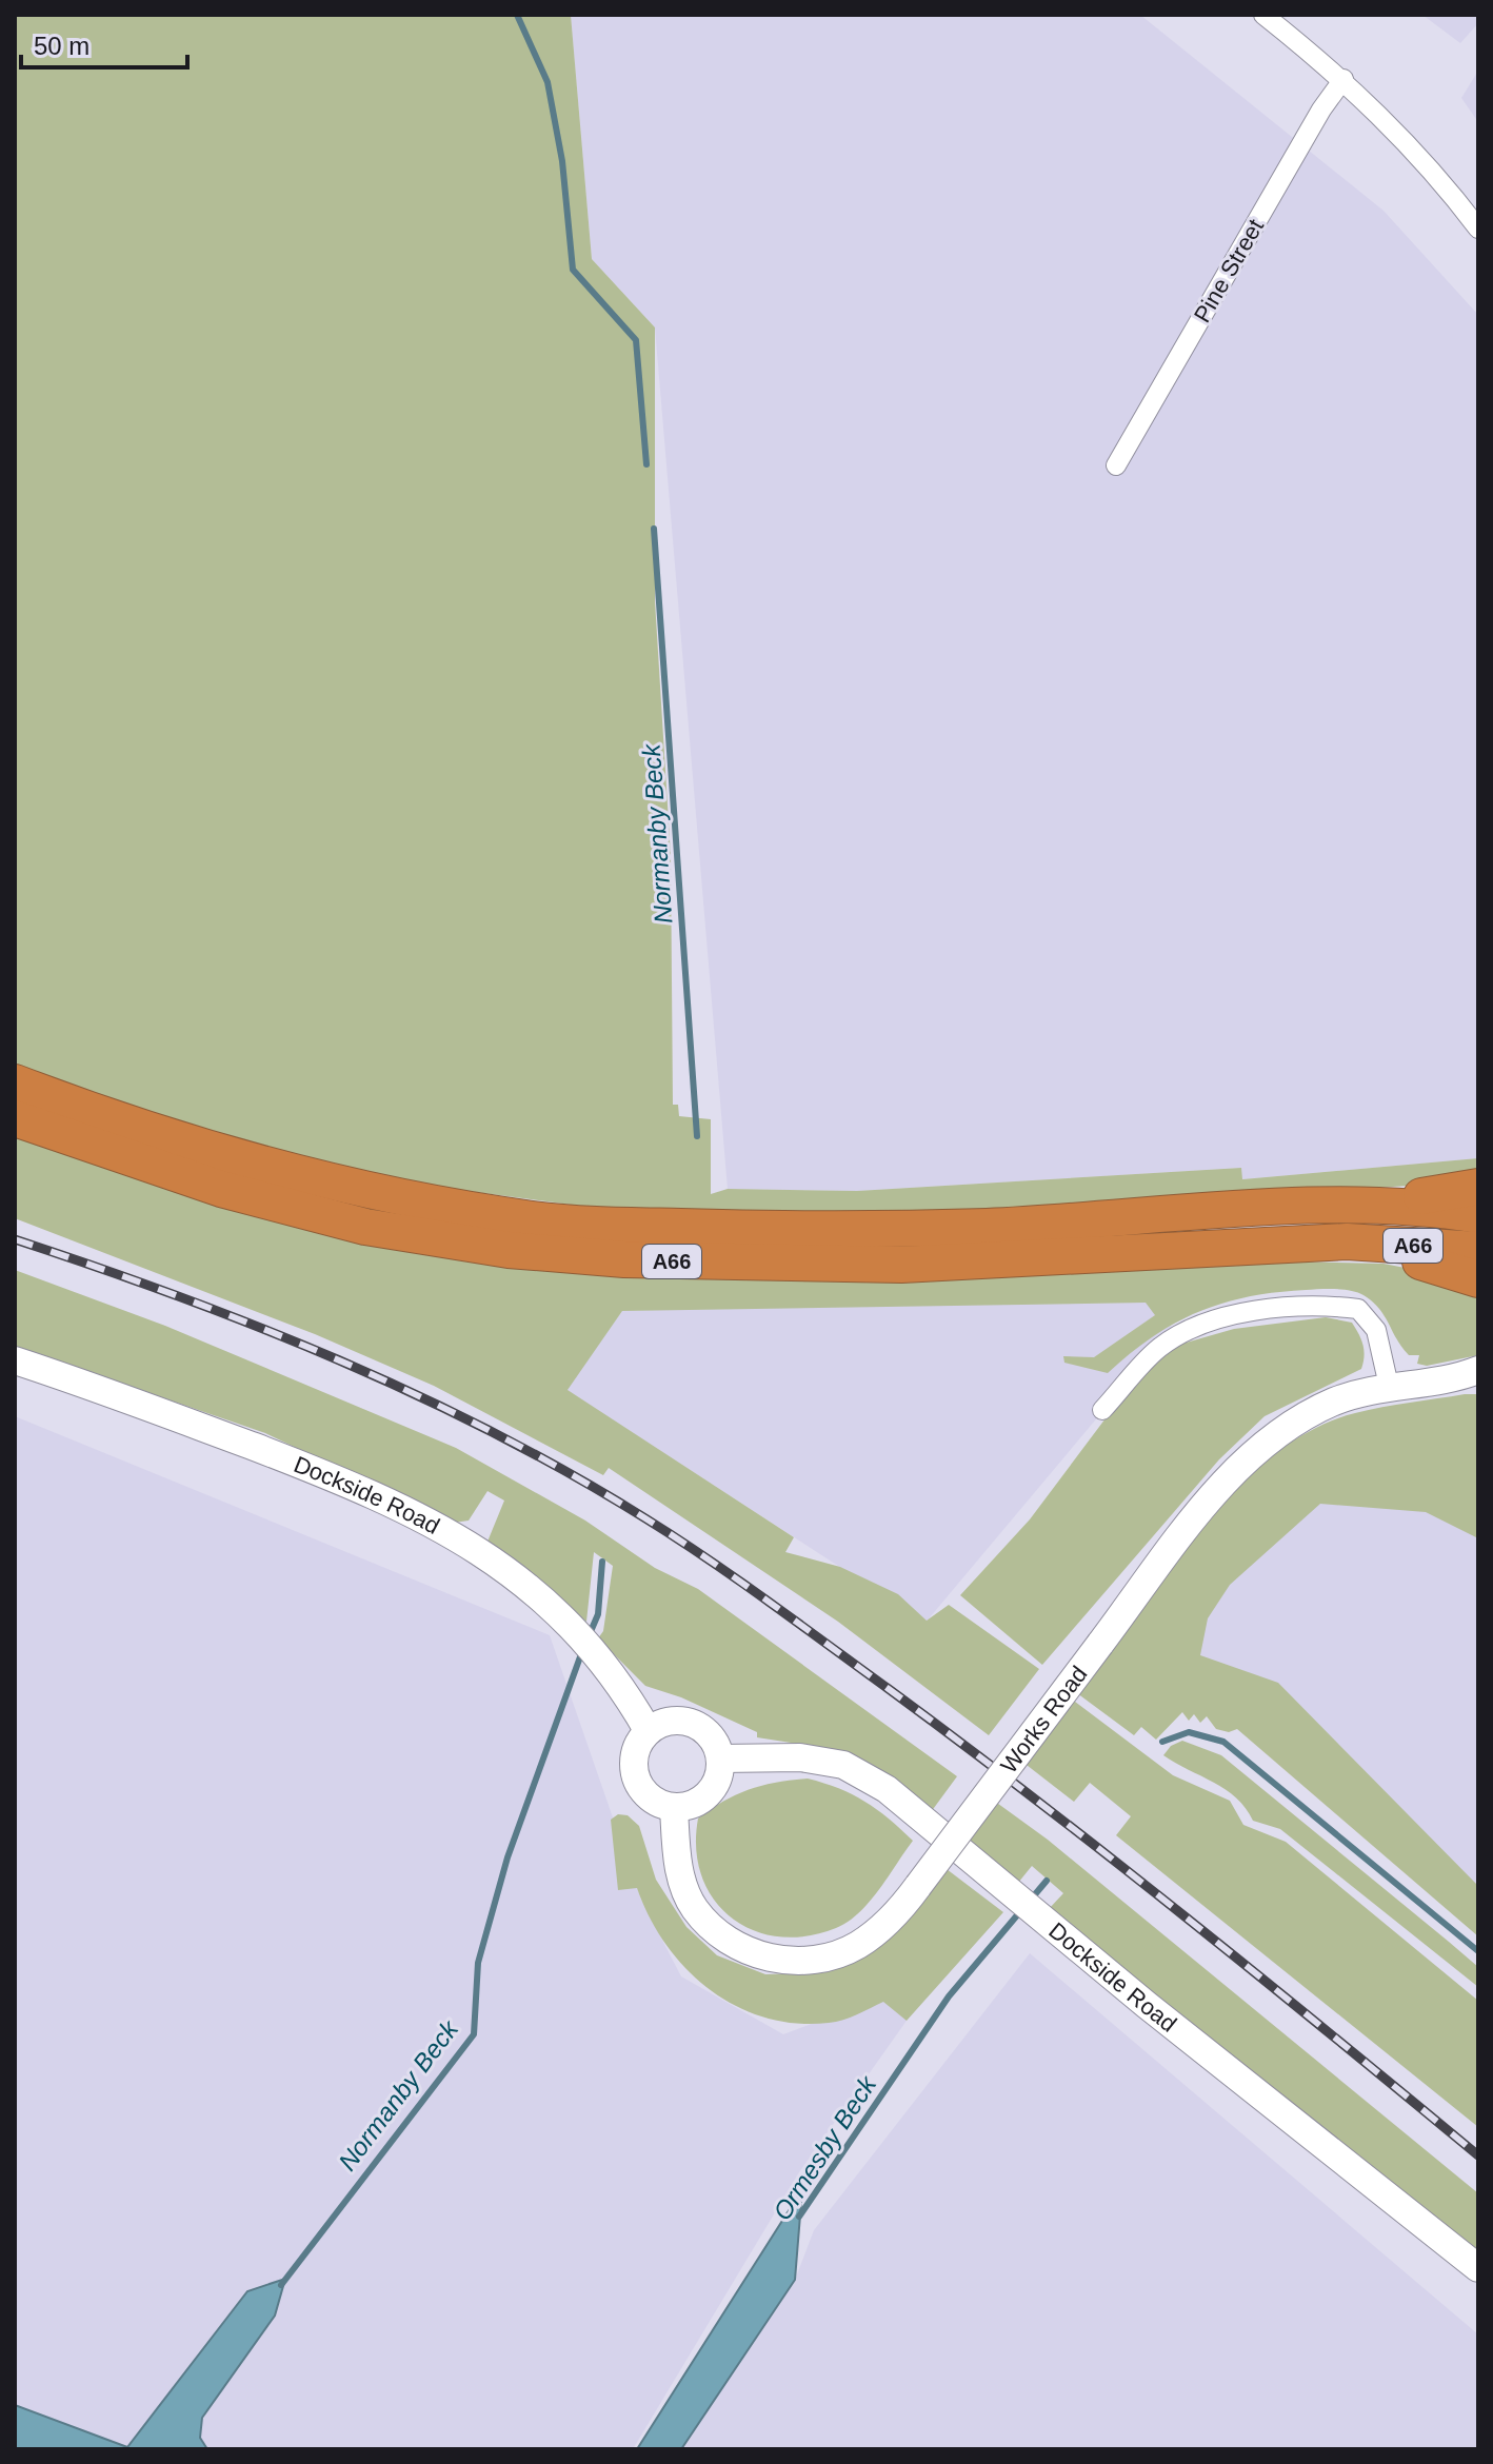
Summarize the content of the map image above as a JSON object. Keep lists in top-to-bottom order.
{
  "streets": {
    "highway": ["A66"],
    "main road": ["Dockside Road", "Works Road"],
    "street": ["Pine Street"]
  },
  "crossings": [
    ["Dockside Road", "Works Road"]
  ],
  "water": ["Normanby Beck", "Ormesby Beck"],
  "scale_bar": "50 m"
}
